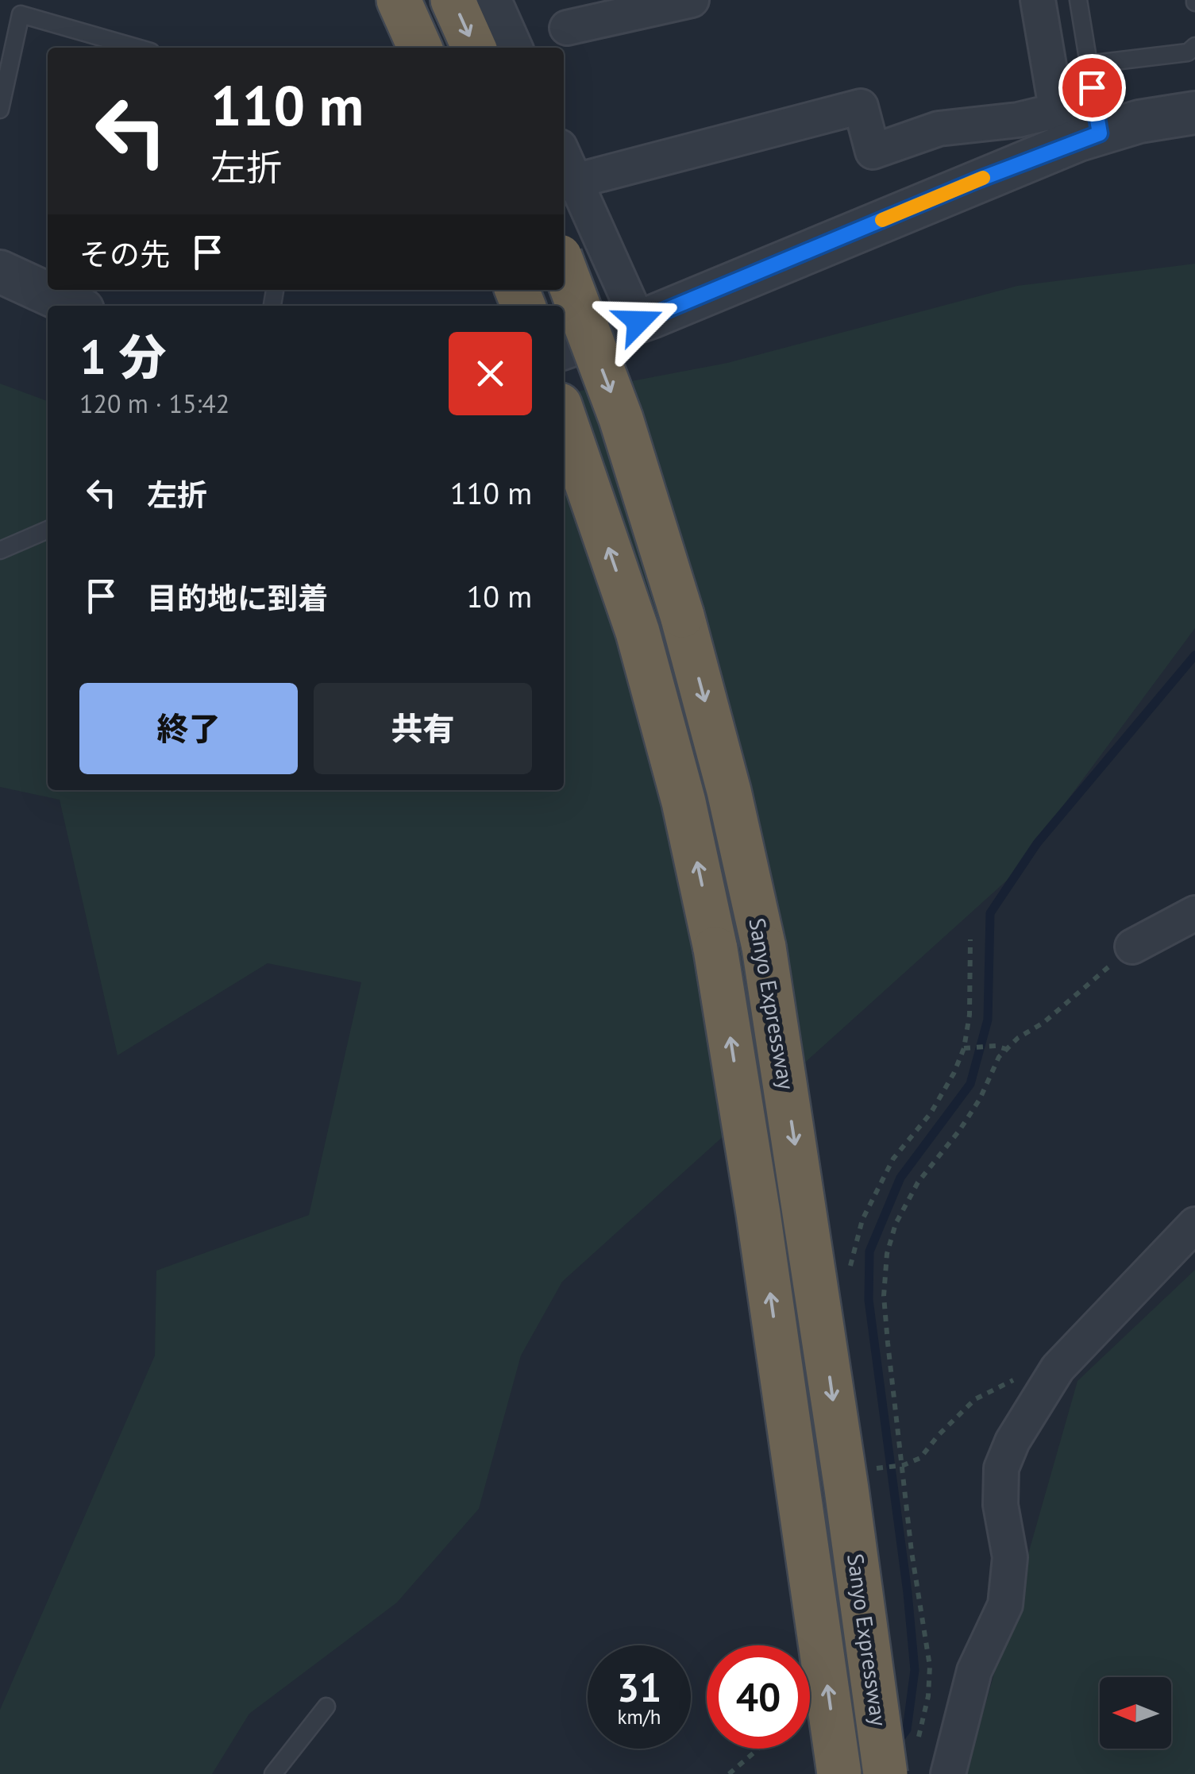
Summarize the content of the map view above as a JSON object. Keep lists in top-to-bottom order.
{
  "streets": {
    "highway": ["Sanyo Expressway"]
  },
  "north": "left",
  "page": {
    "turn": ["110 m", "左折"],
    "then": "その先",
    "heading": ["1 分", "120 m · 15:42"],
    "list": [
      {
        "name": "左折",
        "value": "110 m"
      },
      {
        "name": "目的地に到着",
        "value": "10 m"
      }
    ],
    "buttons": ["終了", "共有"],
    "speed": "31 km/h",
    "limit": "40"
  }
}
